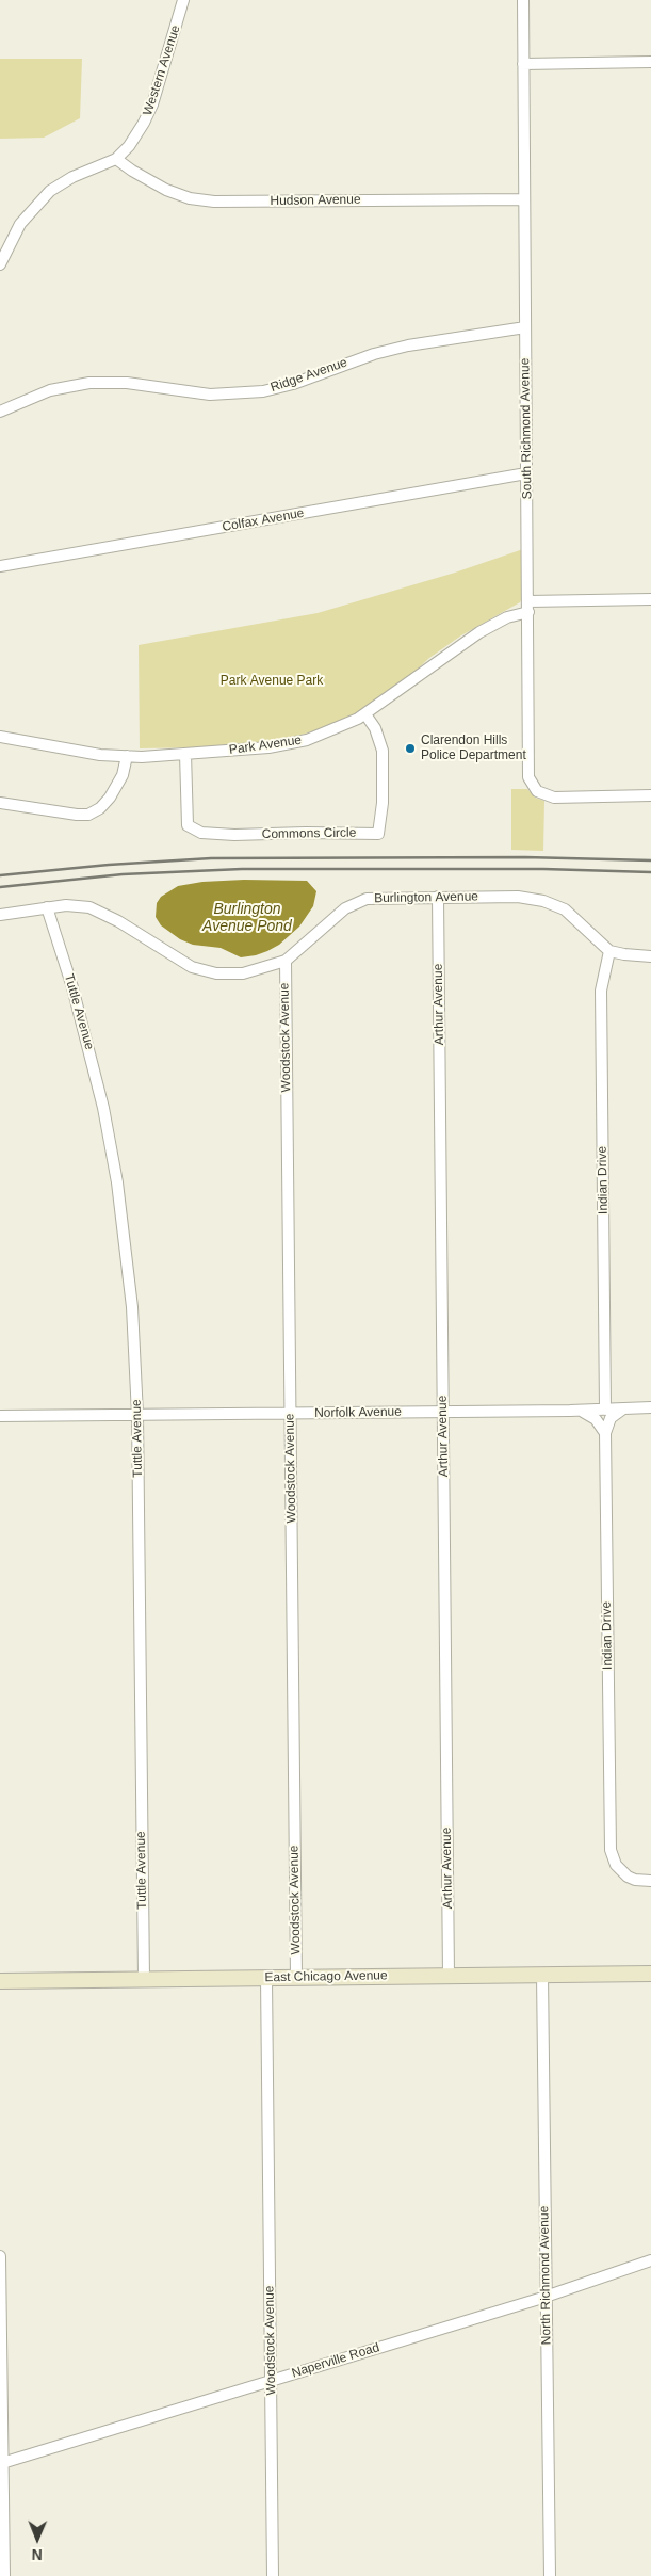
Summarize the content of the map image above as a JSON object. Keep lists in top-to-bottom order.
{
  "streets": {
    "main road": ["East Chicago Avenue"],
    "street": [
      "Western Avenue",
      "Hudson Avenue",
      "Ridge Avenue",
      "South Richmond Avenue",
      "Colfax Avenue",
      "Park Avenue",
      "Commons Circle",
      "Burlington Avenue",
      "Arthur Avenue",
      "Tuttle Avenue",
      "Woodstock Avenue",
      "Indian Drive",
      "Norfolk Avenue",
      "North Richmond Avenue",
      "Naperville Road"
    ]
  },
  "crossings": [
    ["Western Avenue", "Hudson Avenue"],
    ["Hudson Avenue", "South Richmond Avenue"],
    ["Ridge Avenue", "South Richmond Avenue"],
    ["South Richmond Avenue", "Colfax Avenue"],
    ["South Richmond Avenue", "Park Avenue"],
    ["Park Avenue", "Commons Circle"],
    ["Burlington Avenue", "Arthur Avenue"],
    ["Burlington Avenue", "Tuttle Avenue"],
    ["Burlington Avenue", "Woodstock Avenue"],
    ["Burlington Avenue", "Indian Drive"],
    ["Arthur Avenue", "Norfolk Avenue"],
    ["Arthur Avenue", "East Chicago Avenue"],
    ["Tuttle Avenue", "Norfolk Avenue"],
    ["Tuttle Avenue", "East Chicago Avenue"],
    ["Woodstock Avenue", "Norfolk Avenue"],
    ["Woodstock Avenue", "East Chicago Avenue"],
    ["Woodstock Avenue", "Naperville Road"],
    ["Indian Drive", "Norfolk Avenue"],
    ["East Chicago Avenue", "North Richmond Avenue"],
    ["North Richmond Avenue", "Naperville Road"]
  ],
  "water": ["Burlington Avenue Pond"],
  "parks": ["Park Avenue Park"],
  "places": ["Clarendon Hills Police Department"],
  "north": "bottom"
}
